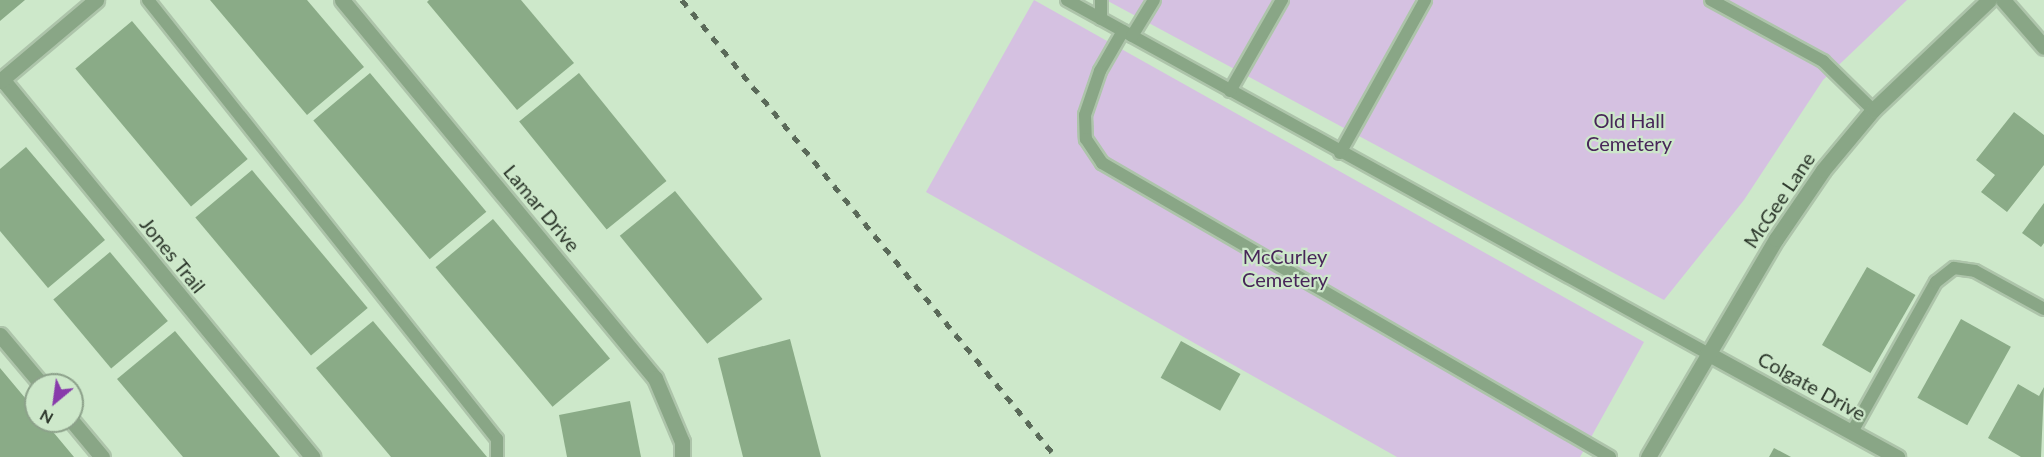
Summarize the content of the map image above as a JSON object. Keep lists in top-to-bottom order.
{
  "streets": {
    "street": [
      "McGee Lane",
      "Lamar Drive",
      "Jones Trail",
      "Colgate Drive"
    ]
  },
  "crossings": [
    ["McGee Lane", "Colgate Drive"]
  ],
  "parks": ["Old Hall Cemetery", "McCurley Cemetery"],
  "north": "bottom left"
}
